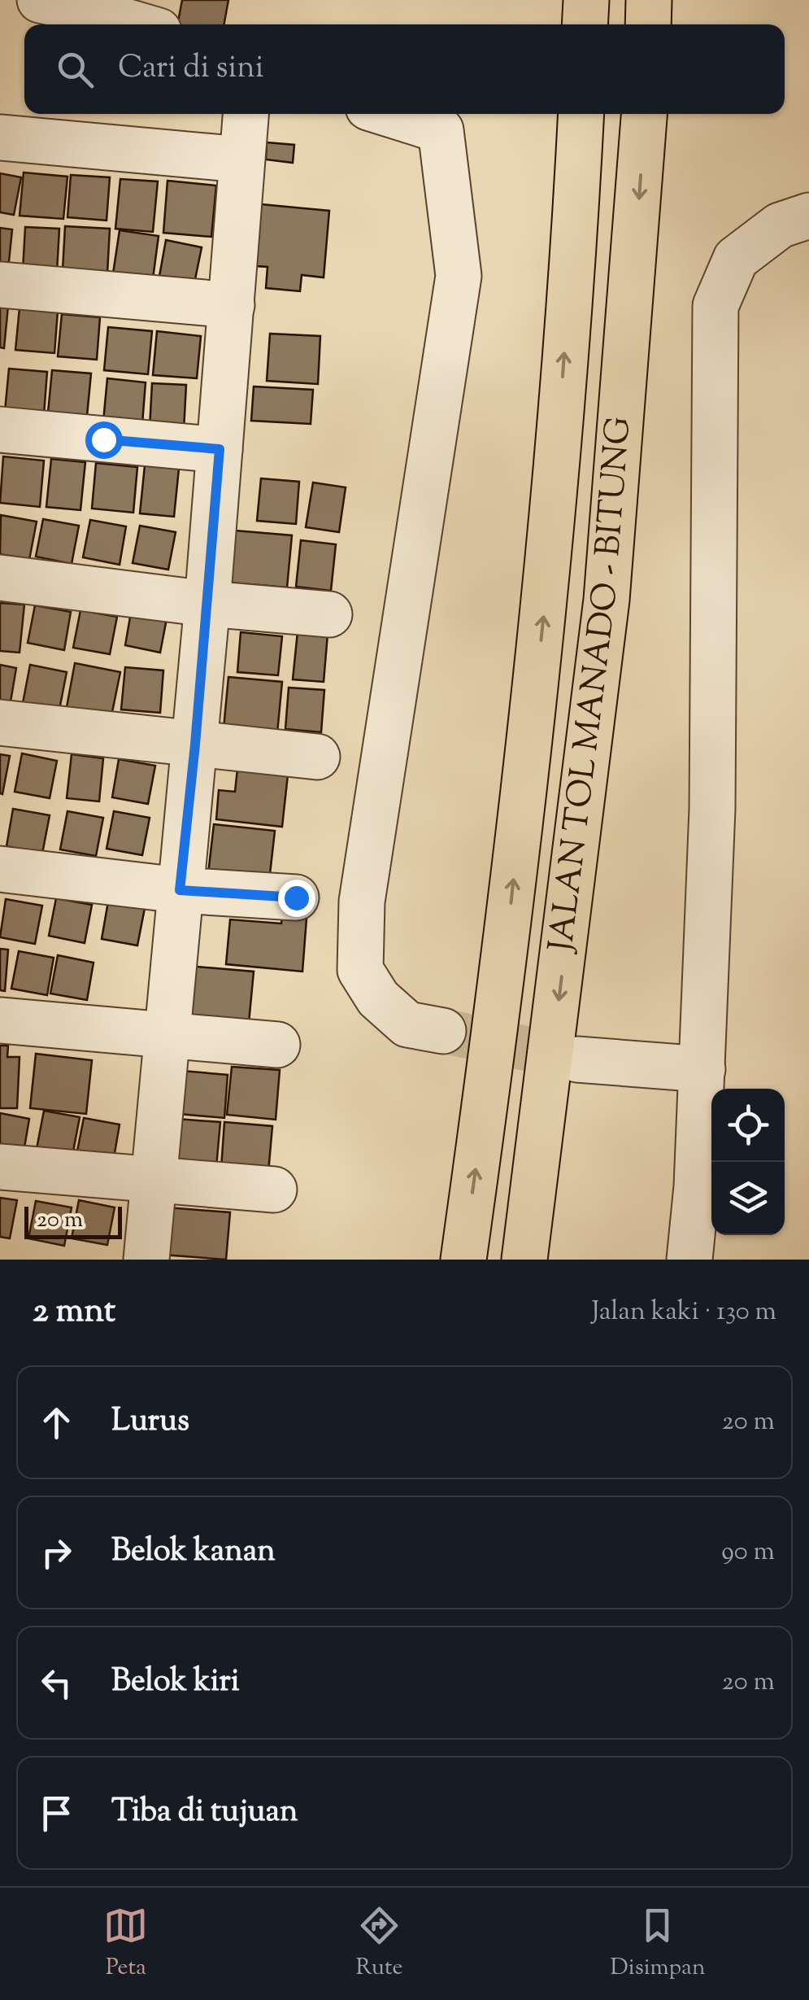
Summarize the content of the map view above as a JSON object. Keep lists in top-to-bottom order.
{
  "streets": {
    "highway": ["JALAN TOL MANADO - BITUNG"]
  },
  "scale_bar": "20 m",
  "page": {
    "search": "Cari di sini",
    "scale": "20 m",
    "heading": ["2 mnt", "Jalan kaki · 130 m"],
    "list": [
      ["Lurus", "20 m"],
      ["Belok kanan", "90 m"],
      ["Belok kiri", "20 m"],
      "Tiba di tujuan"
    ],
    "nav": ["Peta", "Rute", "Disimpan"]
  }
}
